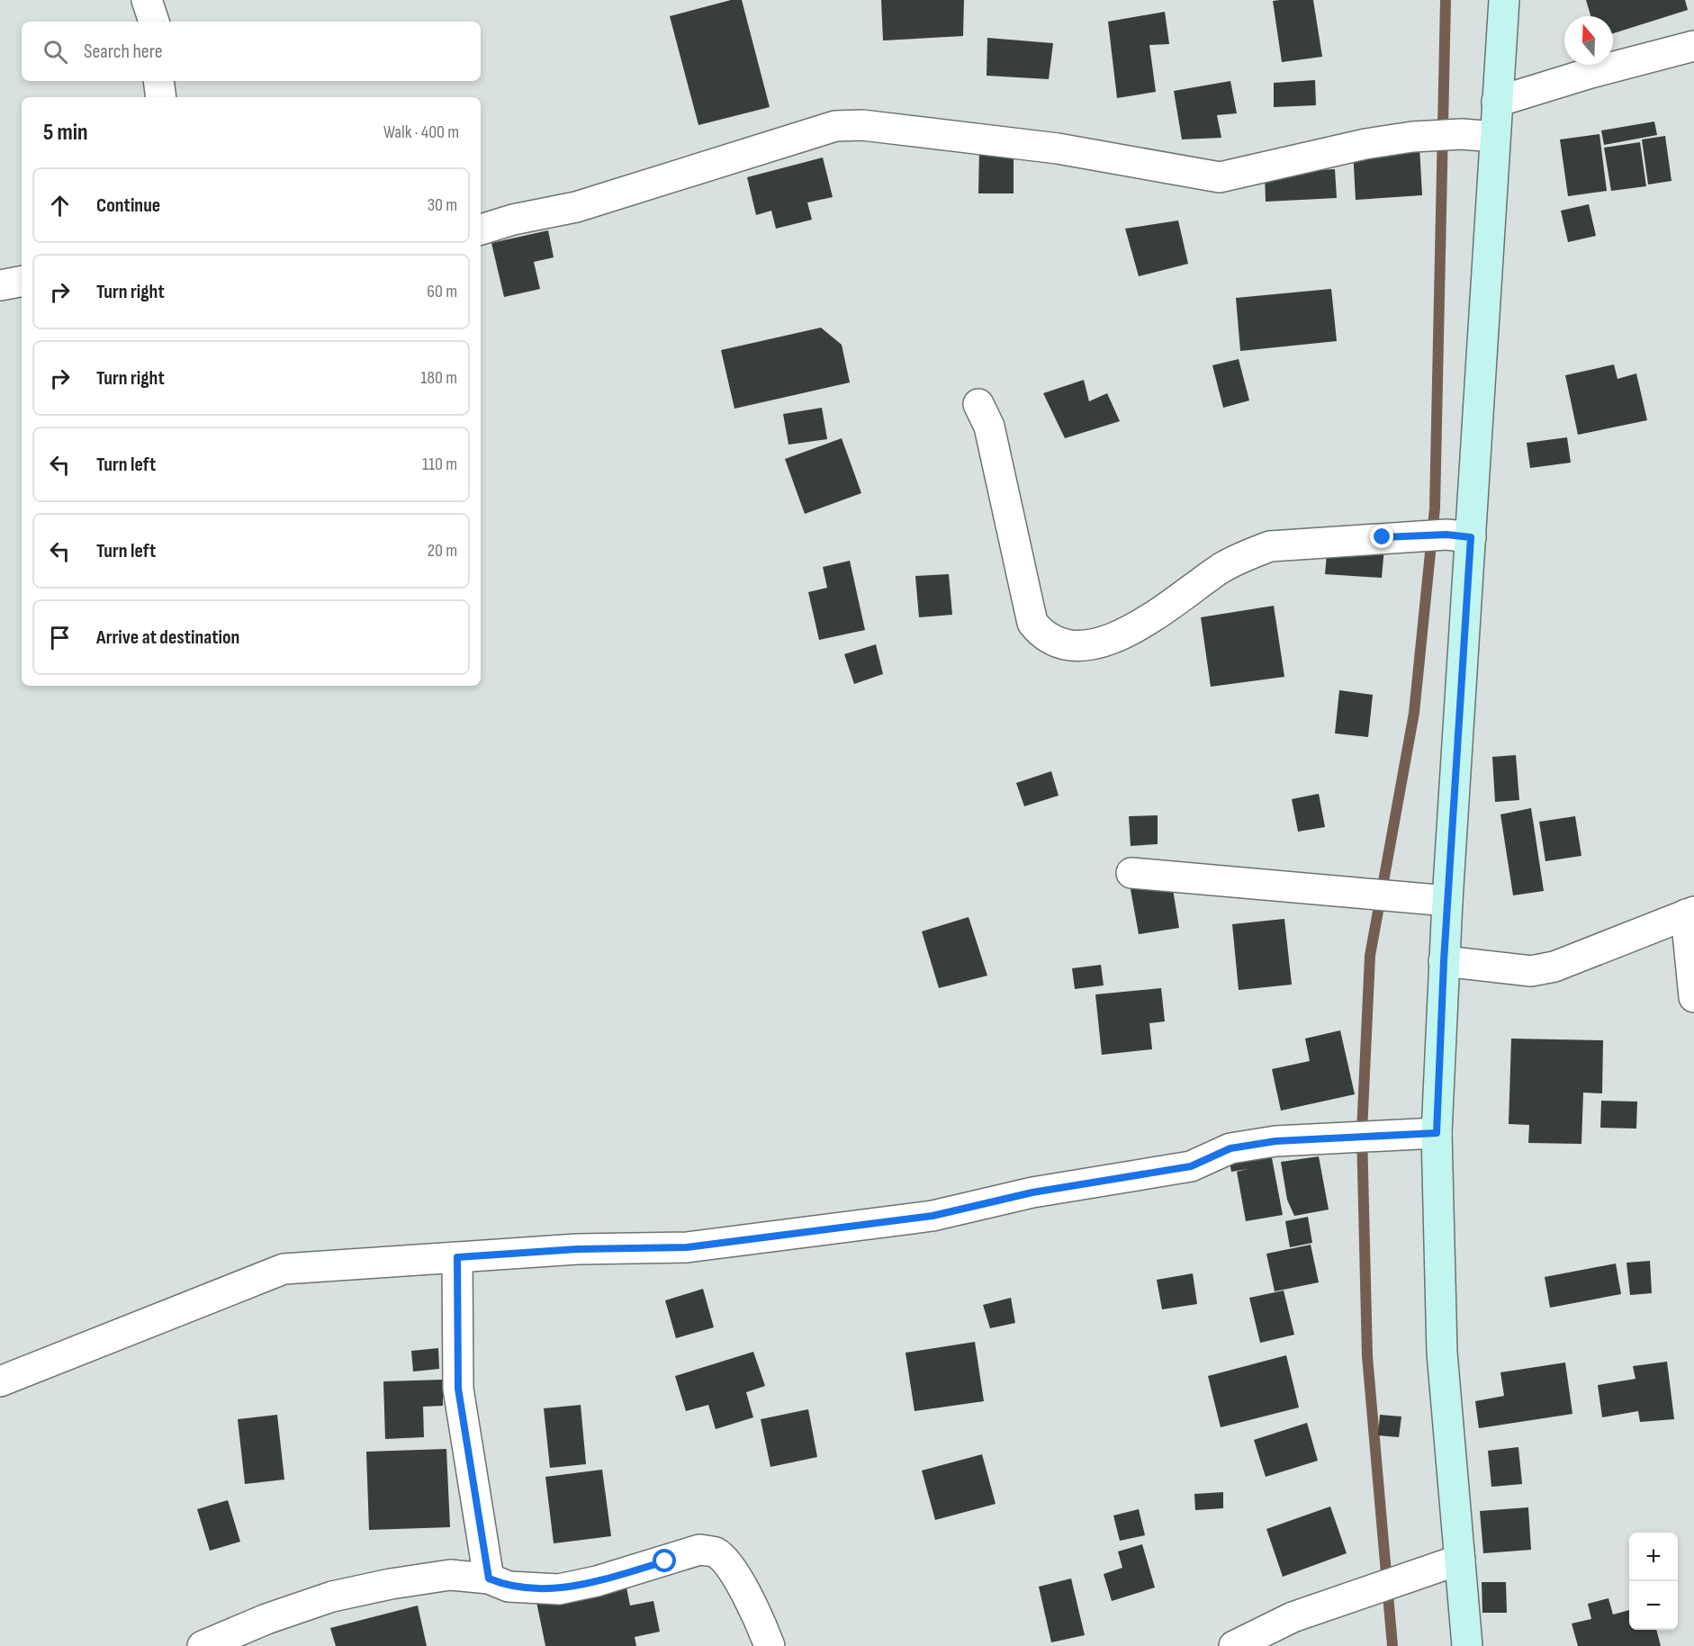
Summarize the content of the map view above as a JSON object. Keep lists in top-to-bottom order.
{
  "north": "top",
  "page": {
    "search": "Search here",
    "heading": ["5 min", "Walk · 400 m"],
    "list": [
      ["Continue", "30 m"],
      ["Turn right", "60 m"],
      ["Turn right", "180 m"],
      ["Turn left", "110 m"],
      ["Turn left", "20 m"],
      "Arrive at destination"
    ],
    "map_buttons": ["+", "−"]
  }
}
